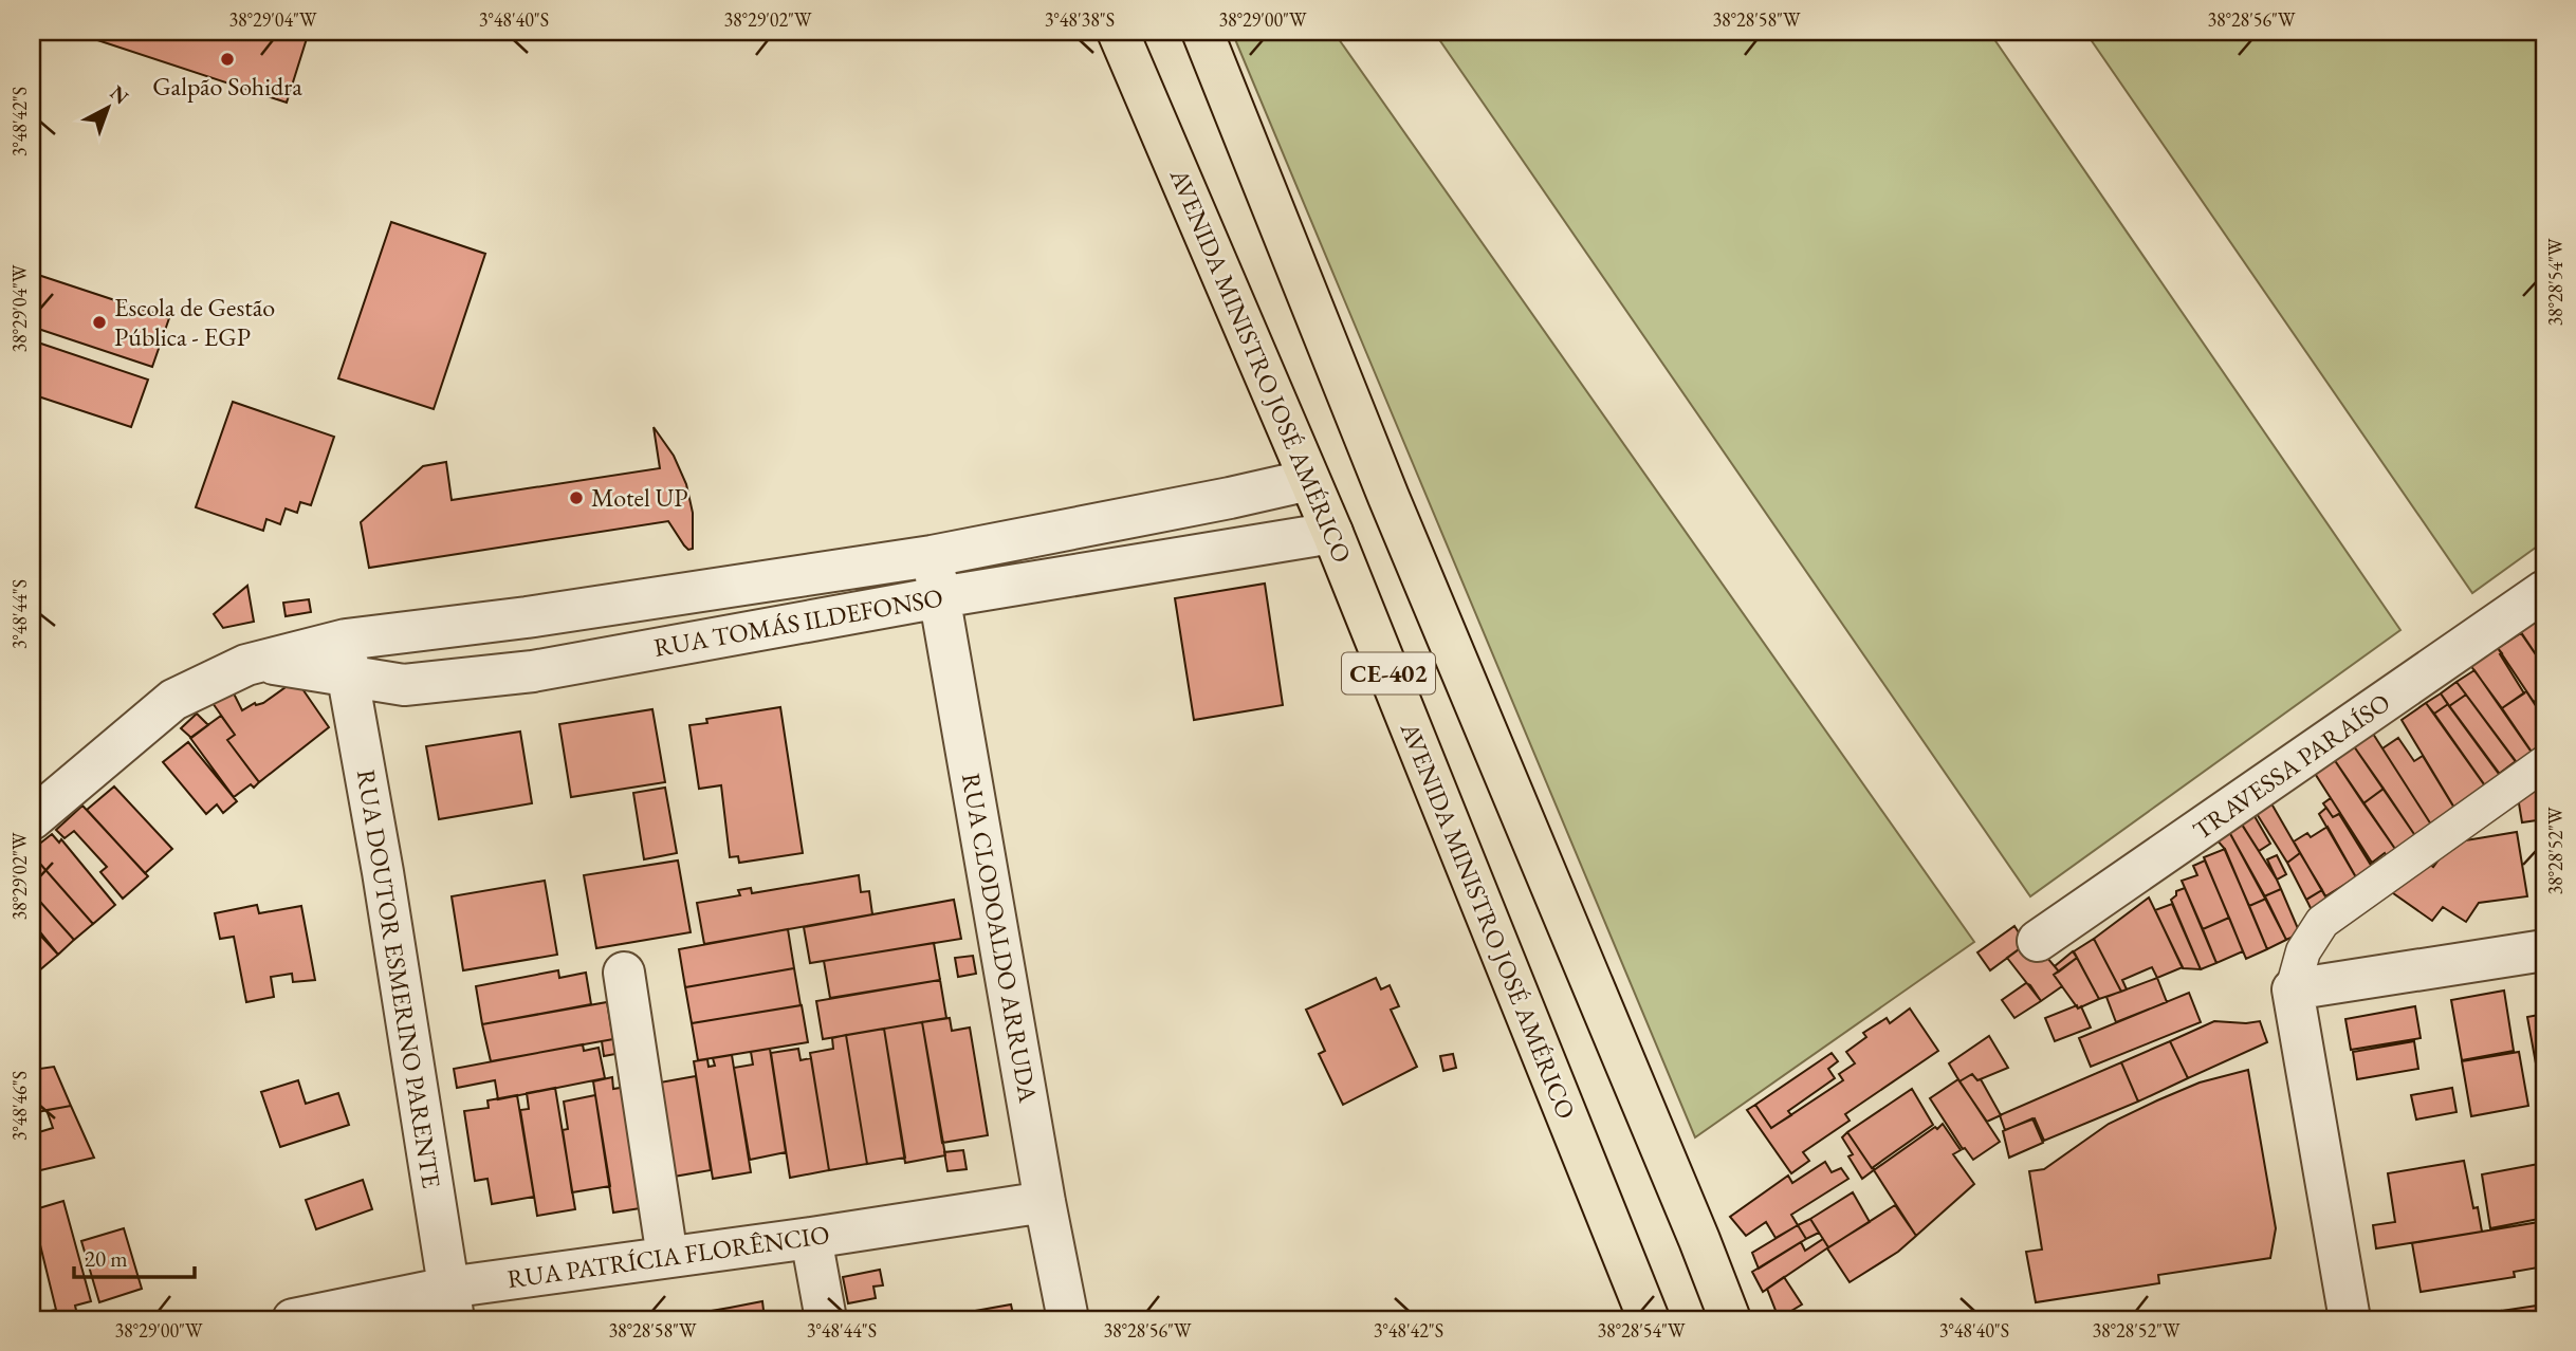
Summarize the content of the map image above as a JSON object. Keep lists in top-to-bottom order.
{
  "streets": {
    "main road": ["AVENIDA MINISTRO JOSÉ AMÉRICO", "CE-402"],
    "street": [
      "RUA TOMÁS ILDEFONSO",
      "TRAVESSA PARAÍSO",
      "RUA CLODOALDO ARRUDA",
      "RUA DOUTOR ESMERINO PARENTE",
      "RUA PATRÍCIA FLORÊNCIO"
    ]
  },
  "crossings": [
    ["AVENIDA MINISTRO JOSÉ AMÉRICO", "RUA TOMÁS ILDEFONSO"],
    ["RUA TOMÁS ILDEFONSO", "RUA CLODOALDO ARRUDA"],
    ["RUA TOMÁS ILDEFONSO", "RUA DOUTOR ESMERINO PARENTE"],
    ["RUA CLODOALDO ARRUDA", "RUA PATRÍCIA FLORÊNCIO"],
    ["RUA DOUTOR ESMERINO PARENTE", "RUA PATRÍCIA FLORÊNCIO"]
  ],
  "places": ["Galpão Sohidra", "Escola de Gestão Pública - EGP", "Motel UP"],
  "scale_bar": "20 m",
  "north": "top right",
  "coordinates": [
    "38°29'04\"W",
    "3°48'40\"S",
    "38°29'02\"W",
    "3°48'38\"S",
    "38°29'00\"W",
    "38°28'58\"W",
    "38°28'56\"W",
    "3°48'42\"S",
    "38°28'54\"W",
    "3°48'44\"S",
    "38°28'52\"W",
    "3°48'46\"S"
  ]
}
